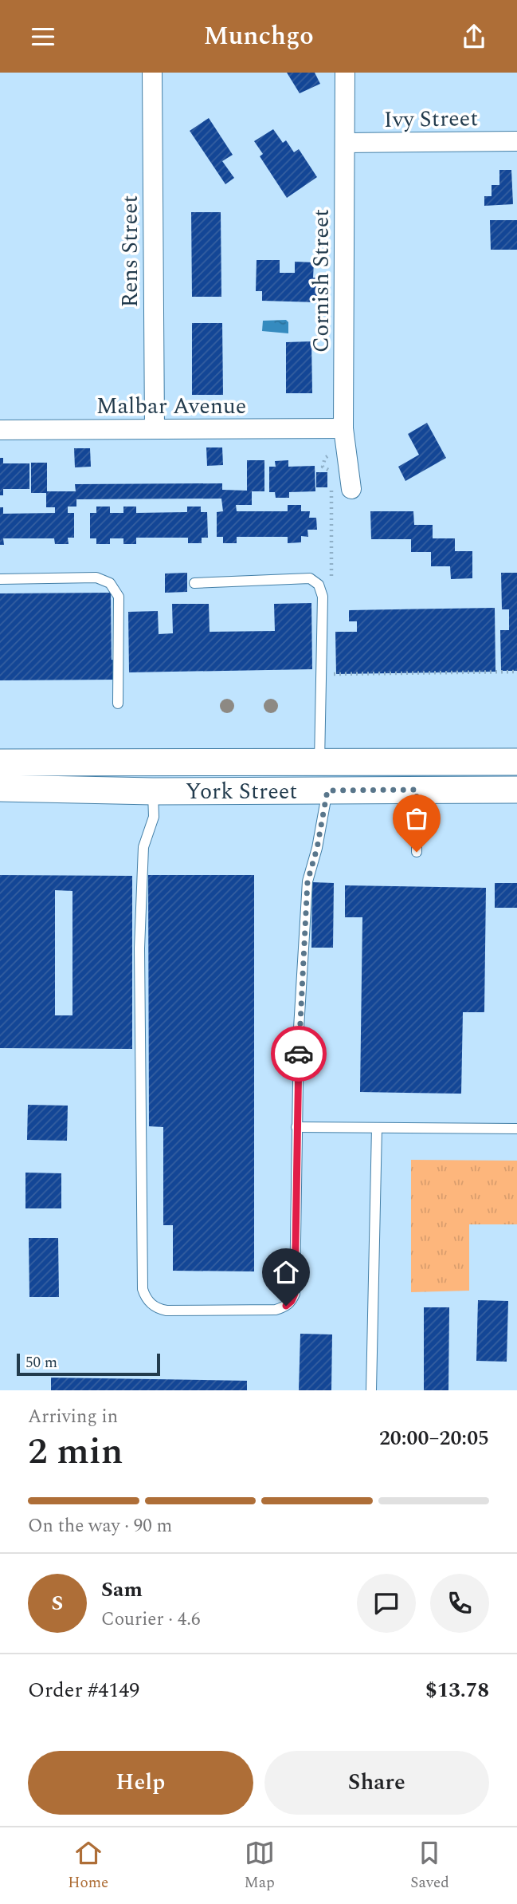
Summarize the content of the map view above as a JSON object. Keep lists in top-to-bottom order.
{
  "streets": {
    "main road": ["York Street"],
    "street": [
      "Ivy Street",
      "Rens Street",
      "Cornish Street",
      "Malbar Avenue"
    ]
  },
  "crossings": [
    ["Ivy Street", "Cornish Street"],
    ["Rens Street", "Malbar Avenue"],
    ["Cornish Street", "Malbar Avenue"]
  ],
  "scale_bar": "50 m",
  "page": {
    "header": "Munchgo",
    "scale": "50 m",
    "heading": ["2 min", "Arriving in", "20:00–20:05"],
    "panel": [
      "Sam",
      "Courier · 4.6",
      "Order #4149",
      "$13.78"
    ],
    "bar": "On the way · 90 m",
    "round": "S",
    "buttons": ["Help", "Share"],
    "tabs": ["Home", "Map", "Saved"]
  }
}
